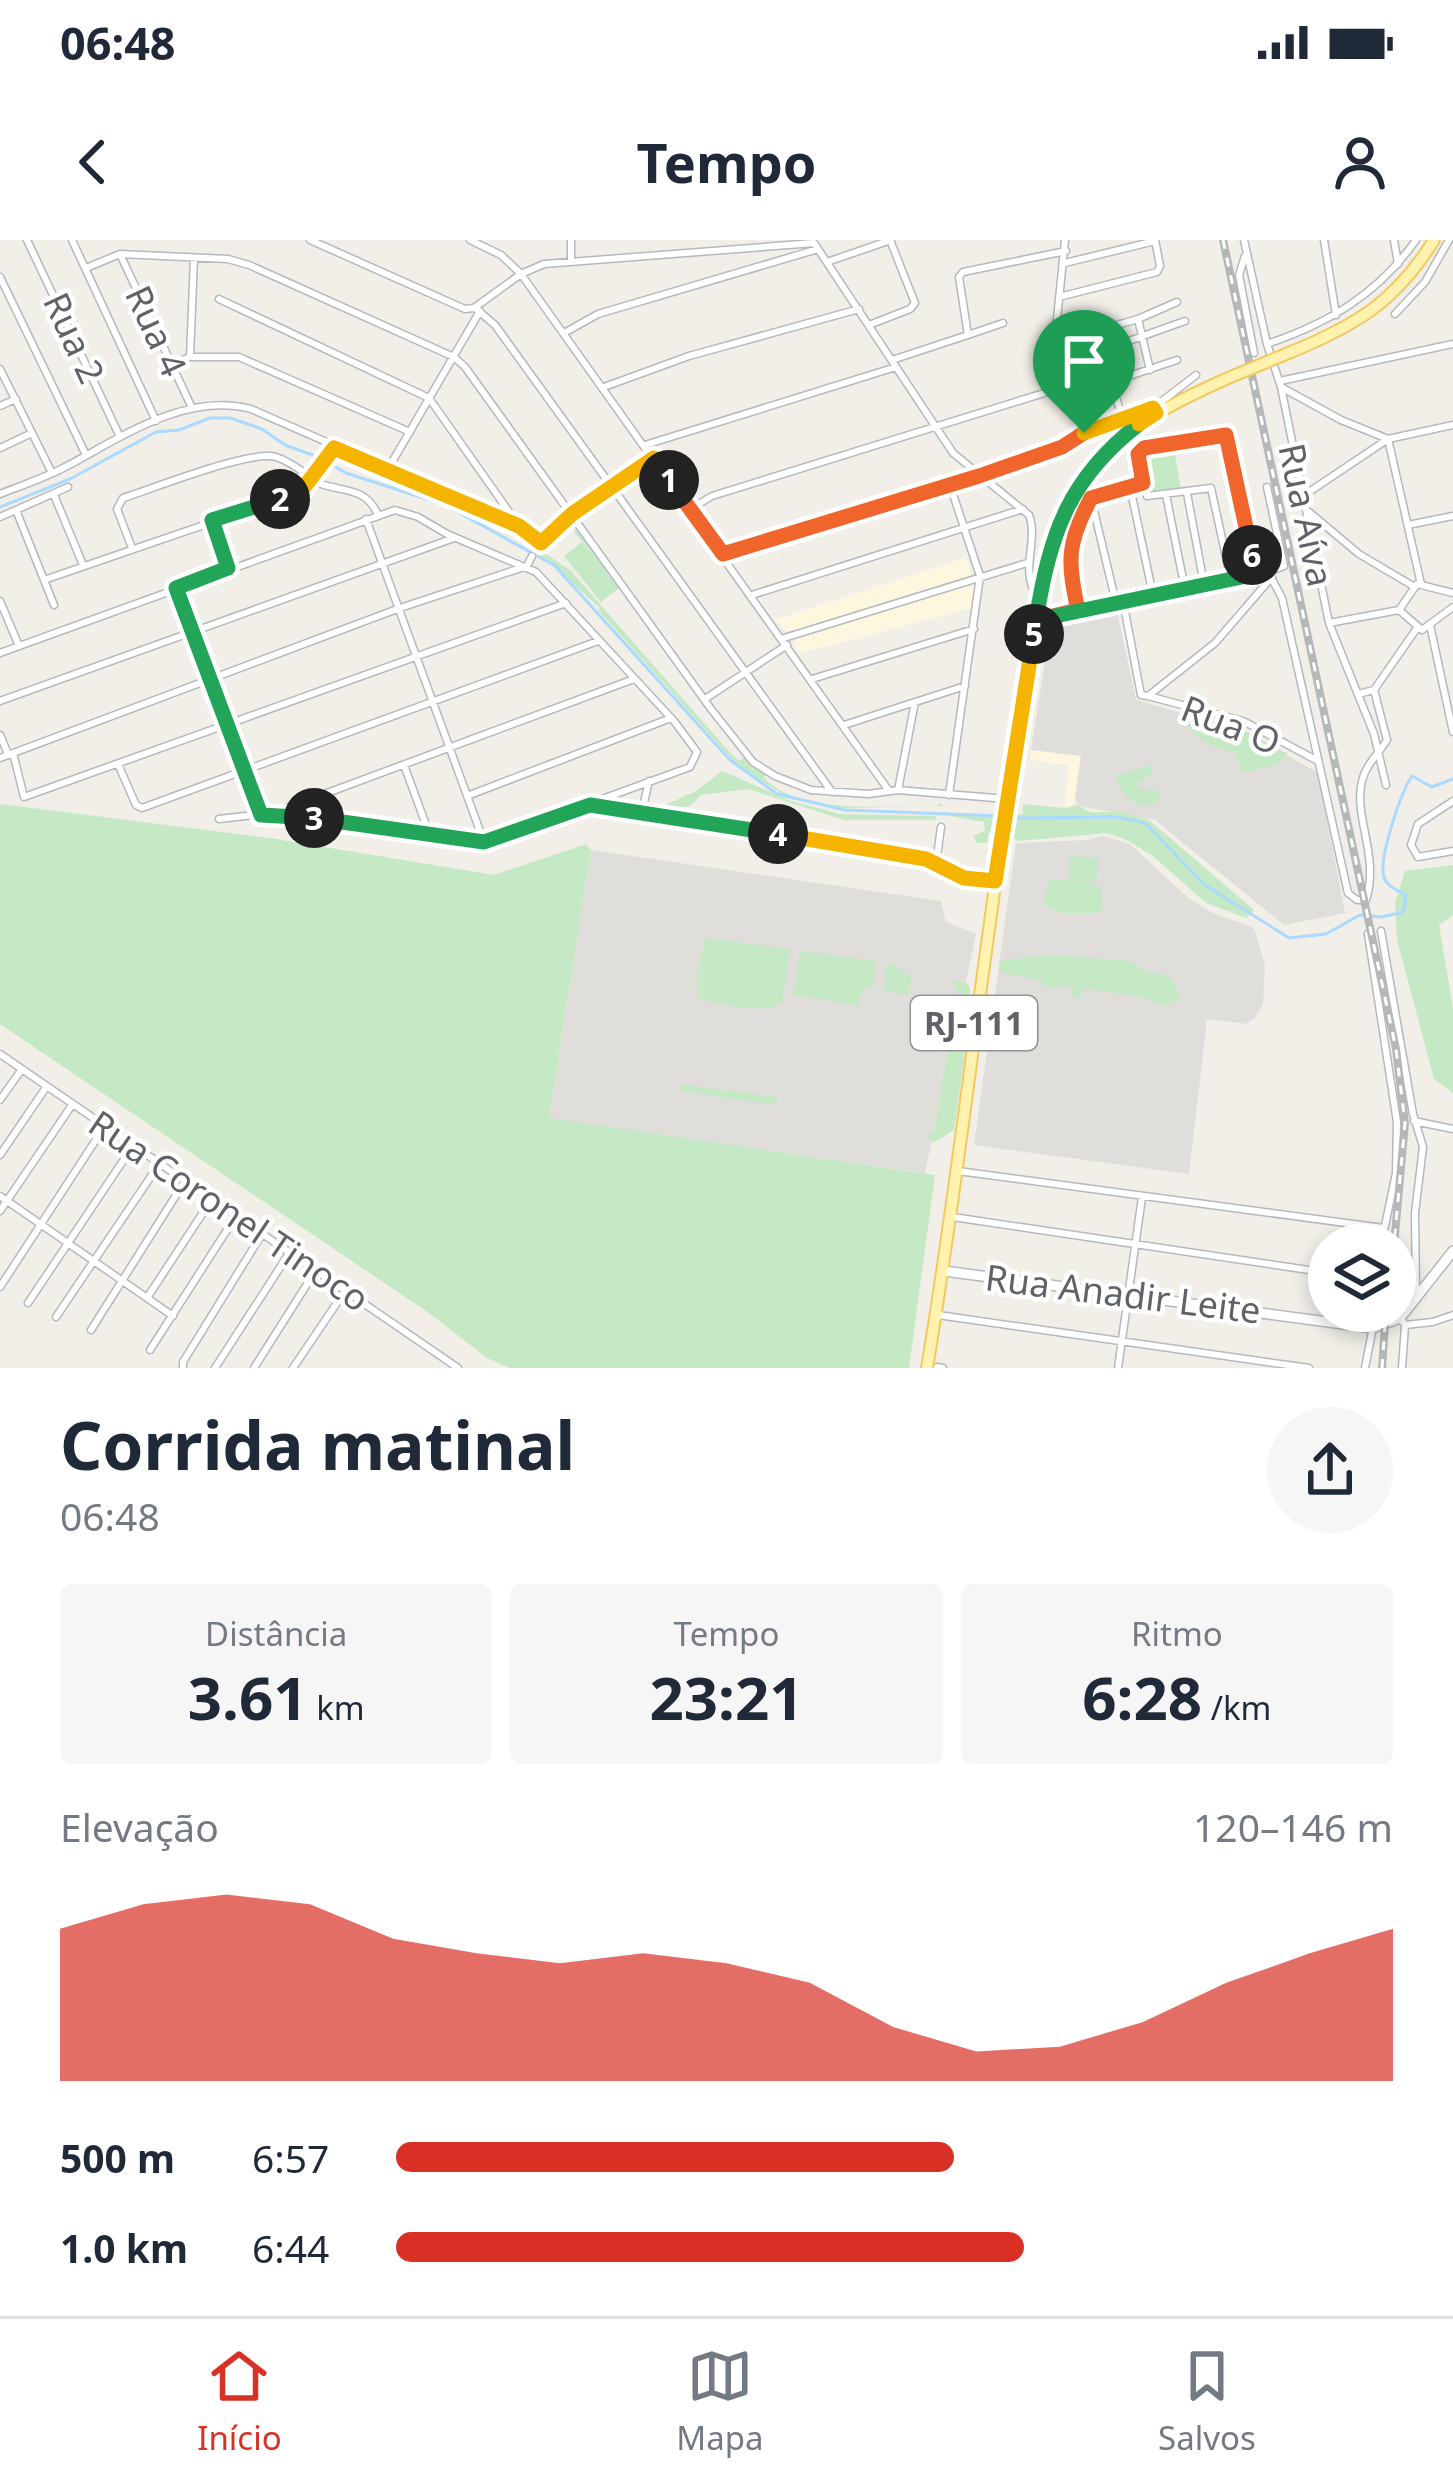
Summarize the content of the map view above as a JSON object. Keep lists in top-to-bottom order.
{
  "streets": {
    "main road": ["RJ-111", "Rua Anadir Leite"],
    "street": [
      "Rua 4",
      "Rua 2",
      "Rua Aíva",
      "Rua O",
      "Rua Coronel Tinoco"
    ]
  },
  "crossings": [
    ["RJ-111", "Rua Anadir Leite"]
  ],
  "page": {
    "status": "06:48",
    "header": "Tempo",
    "pins": [
      "1",
      "2",
      "6",
      "5",
      "3",
      "4"
    ],
    "heading": ["Corrida matinal", "06:48"],
    "stats": [
      ["Distância", "3.61 km"],
      ["Tempo", "23:21"],
      ["Ritmo", "6:28 /km"]
    ],
    "chart": ["Elevação", "120–146 m"],
    "list": [
      {
        "name": "500 m",
        "note": "6:57"
      },
      {
        "name": "1.0 km",
        "note": "6:44"
      }
    ],
    "tabs": ["Início", "Mapa", "Salvos"]
  }
}
